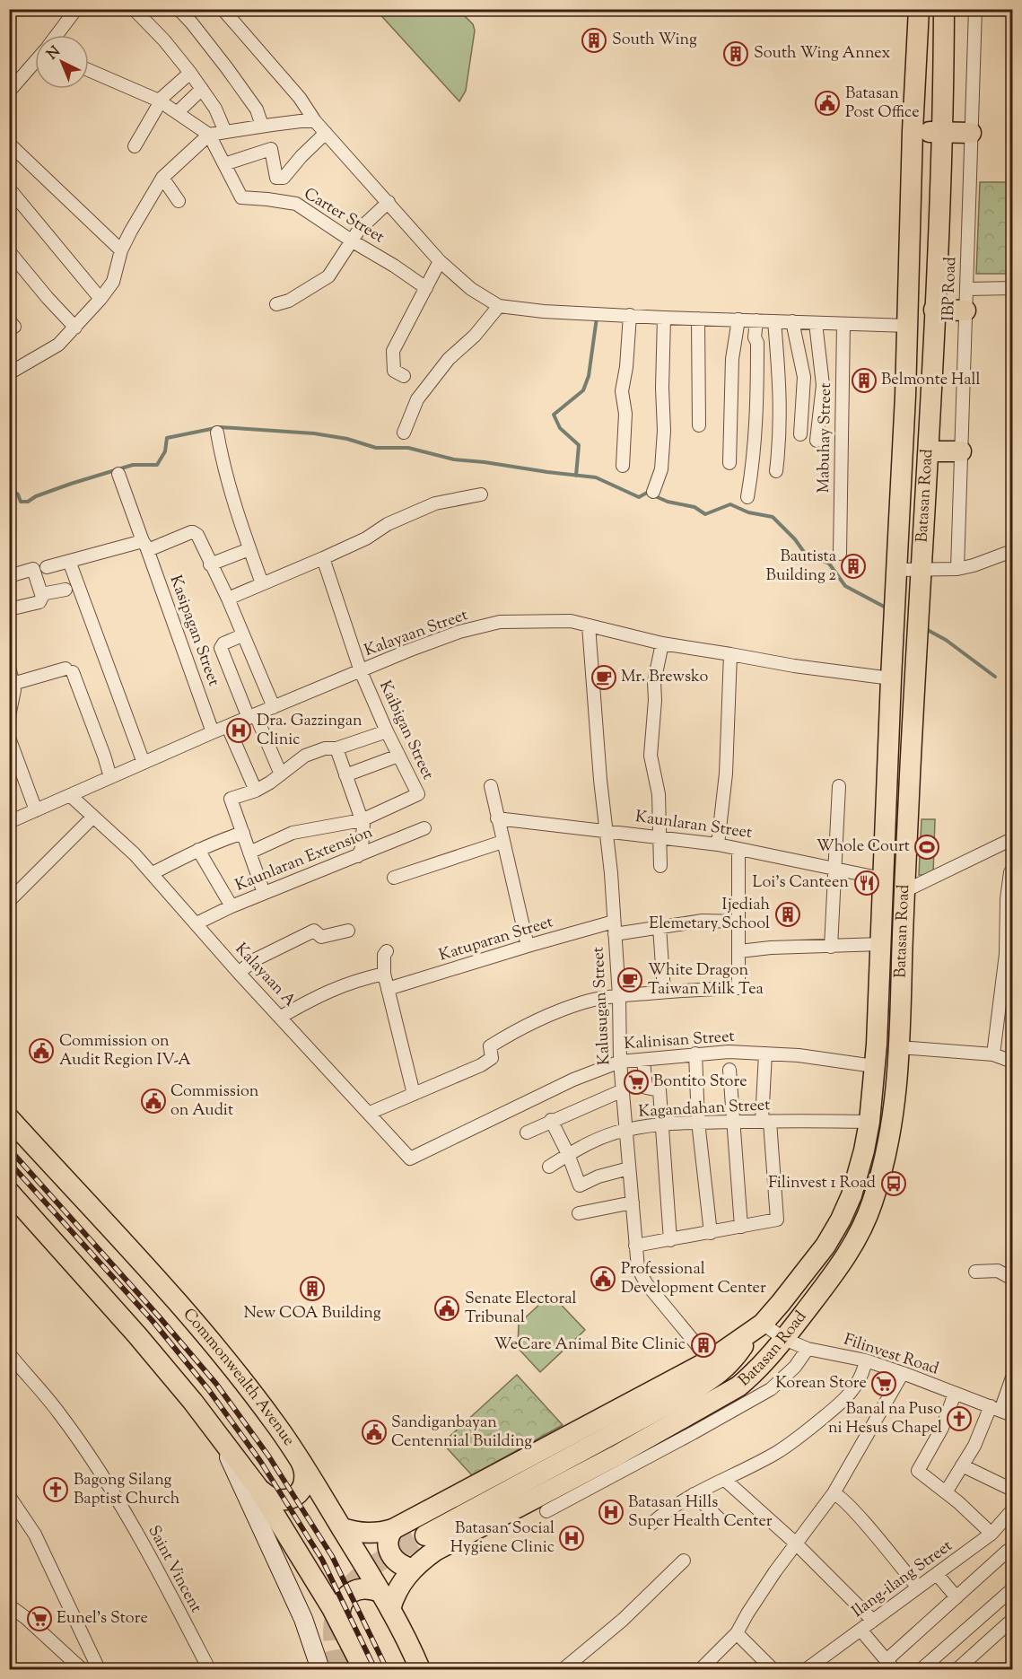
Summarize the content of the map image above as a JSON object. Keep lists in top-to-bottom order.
{
  "streets": {
    "main road": ["Batasan Road", "Commonwealth Avenue"],
    "street": [
      "Carter Street",
      "IBP Road",
      "Mabuhay Street",
      "Kasipagan Street",
      "Kalayaan Street",
      "Kaibigan Street",
      "Kaunlaran Street",
      "Kaunlaran Extension",
      "Katuparan Street",
      "Kalayaan A",
      "Kalusugan Street",
      "Kalinisan Street",
      "Kagandahan Street",
      "Filinvest Road",
      "Saint Vincent",
      "Ilang-ilang Street"
    ]
  },
  "crossings": [
    ["Batasan Road", "Kalayaan Street"],
    ["Batasan Road", "Kaunlaran Street"],
    ["Batasan Road", "Kalusugan Street"],
    ["Batasan Road", "Kalinisan Street"],
    ["Batasan Road", "Kagandahan Street"],
    ["Batasan Road", "Filinvest Road"],
    ["Batasan Road", "Commonwealth Avenue"],
    ["Kasipagan Street", "Kalayaan Street"],
    ["Kalayaan Street", "Kaibigan Street"],
    ["Kalayaan Street", "Kalayaan A"],
    ["Kalayaan Street", "Kalusugan Street"],
    ["Kaunlaran Street", "Kalusugan Street"],
    ["Kaunlaran Extension", "Kalayaan A"],
    ["Katuparan Street", "Kalusugan Street"],
    ["Kalayaan A", "Kalinisan Street"],
    ["Kalusugan Street", "Kalinisan Street"],
    ["Kalusugan Street", "Kagandahan Street"]
  ],
  "places": {
    "building": [
      "South Wing",
      "South Wing Annex",
      "Belmonte Hall",
      "Bautista Building 2",
      "Ijediah Elemetary School",
      "New COA Building",
      "WeCare Animal Bite Clinic"
    ],
    "public building": [
      "Batasan Post Office",
      "Commission on Audit Region IV-A",
      "Commission on Audit",
      "Professional Development Center",
      "Senate Electoral Tribunal",
      "Sandiganbayan Centennial Building"
    ],
    "cafe": ["Mr. Brewsko", "White Dragon Taiwan Milk Tea"],
    "hospital": ["Dra. Gazzingan Clinic", "Batasan Hills Super Health Center", "Batasan Social Hygiene Clinic"],
    "sports": ["Whole Court"],
    "restaurant": ["Loi's Canteen"],
    "supermarket": ["Bontito Store", "Korean Store", "Eunel's Store"],
    "bus stop": ["Filinvest 1 Road"],
    "church": ["Banal na Puso ni Hesus Chapel", "Bagong Silang Baptist Church"]
  },
  "north": "top left"
}
